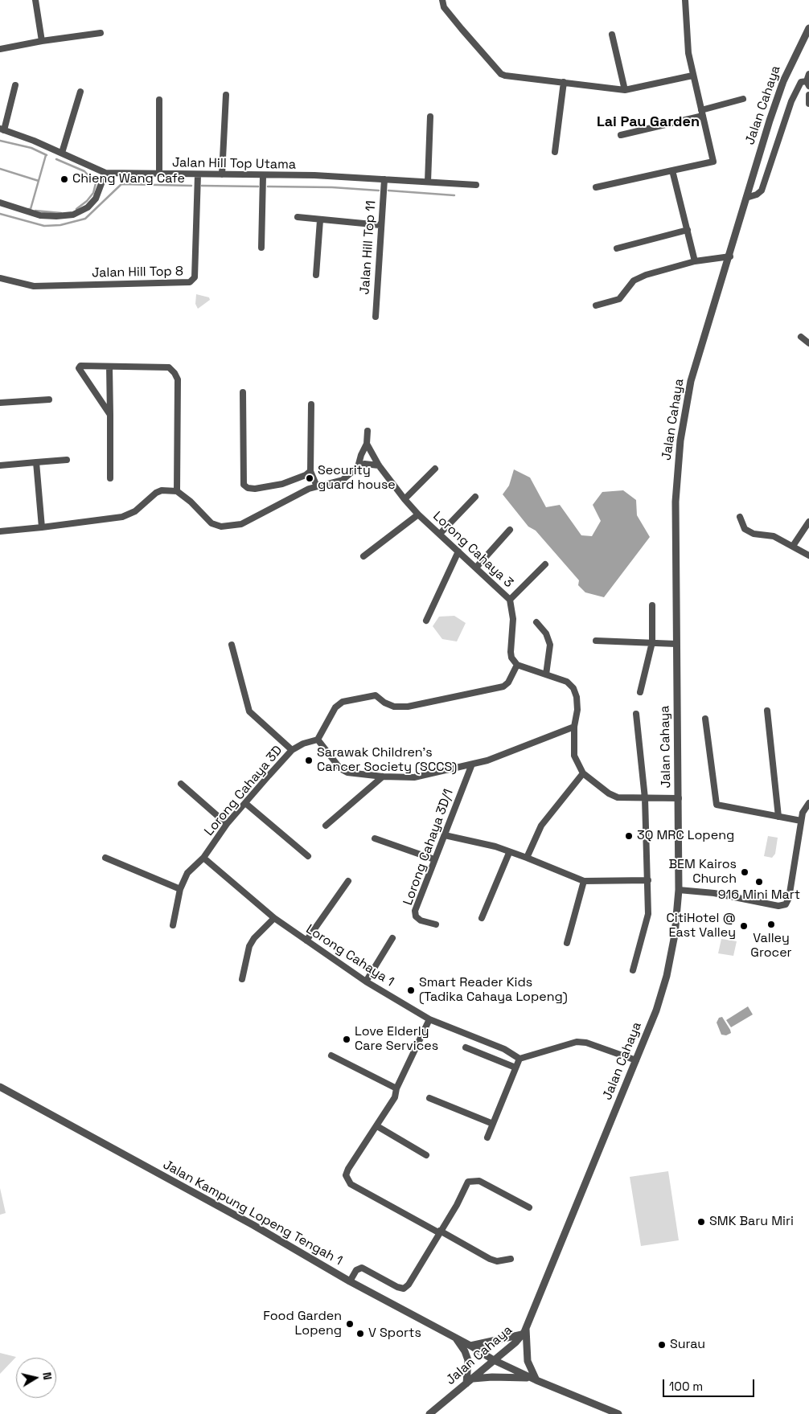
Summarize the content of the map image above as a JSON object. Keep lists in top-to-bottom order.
{
  "streets": {
    "street": [
      "Jalan Cahaya",
      "Jalan Hill Top Utama",
      "Jalan Hill Top 11",
      "Jalan Hill Top 8",
      "Lorong Cahaya 3",
      "Lorong Cahaya 3D",
      "Lorong Cahaya 3D/1",
      "Lorong Cahaya 1",
      "Jalan Kampung Lopeng Tengah 1"
    ]
  },
  "crossings": [
    ["Jalan Cahaya", "Jalan Kampung Lopeng Tengah 1"],
    ["Jalan Hill Top Utama", "Jalan Hill Top 11"],
    ["Jalan Hill Top Utama", "Jalan Hill Top 8"],
    ["Lorong Cahaya 3D", "Lorong Cahaya 1"]
  ],
  "districts": ["Lai Pau Garden"],
  "places": [
    "Chieng Wang Cafe",
    "Security guard house",
    "Sarawak Children's Cancer Society (SCCS)",
    "3Q MRC Lopeng",
    "BEM Kairos Church",
    "916 Mini Mart",
    "Valley Grocer",
    "CitiHotel @ East Valley",
    "Smart Reader Kids (Tadika Cahaya Lopeng)",
    "Love Elderly Care Services",
    "SMK Baru Miri",
    "Food Garden Lopeng",
    "V Sports",
    "Surau"
  ],
  "scale_bar": "100 m",
  "north": "right"
}
